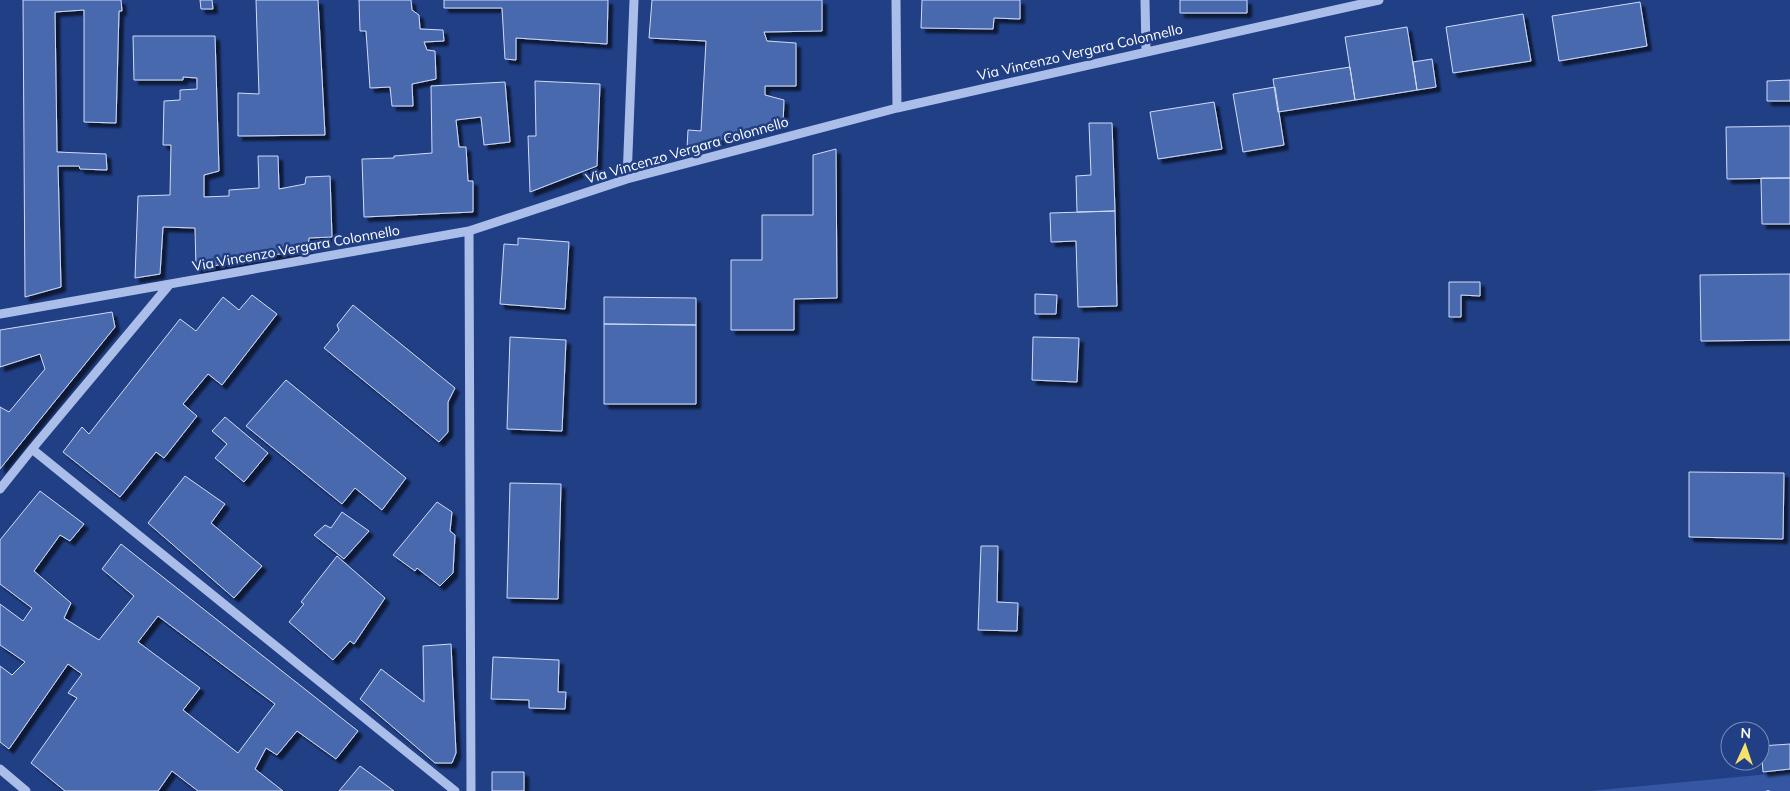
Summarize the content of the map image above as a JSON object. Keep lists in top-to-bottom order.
{
  "streets": {
    "street": ["Via Vincenzo Vergara Colonnello"]
  },
  "north": "top"
}
